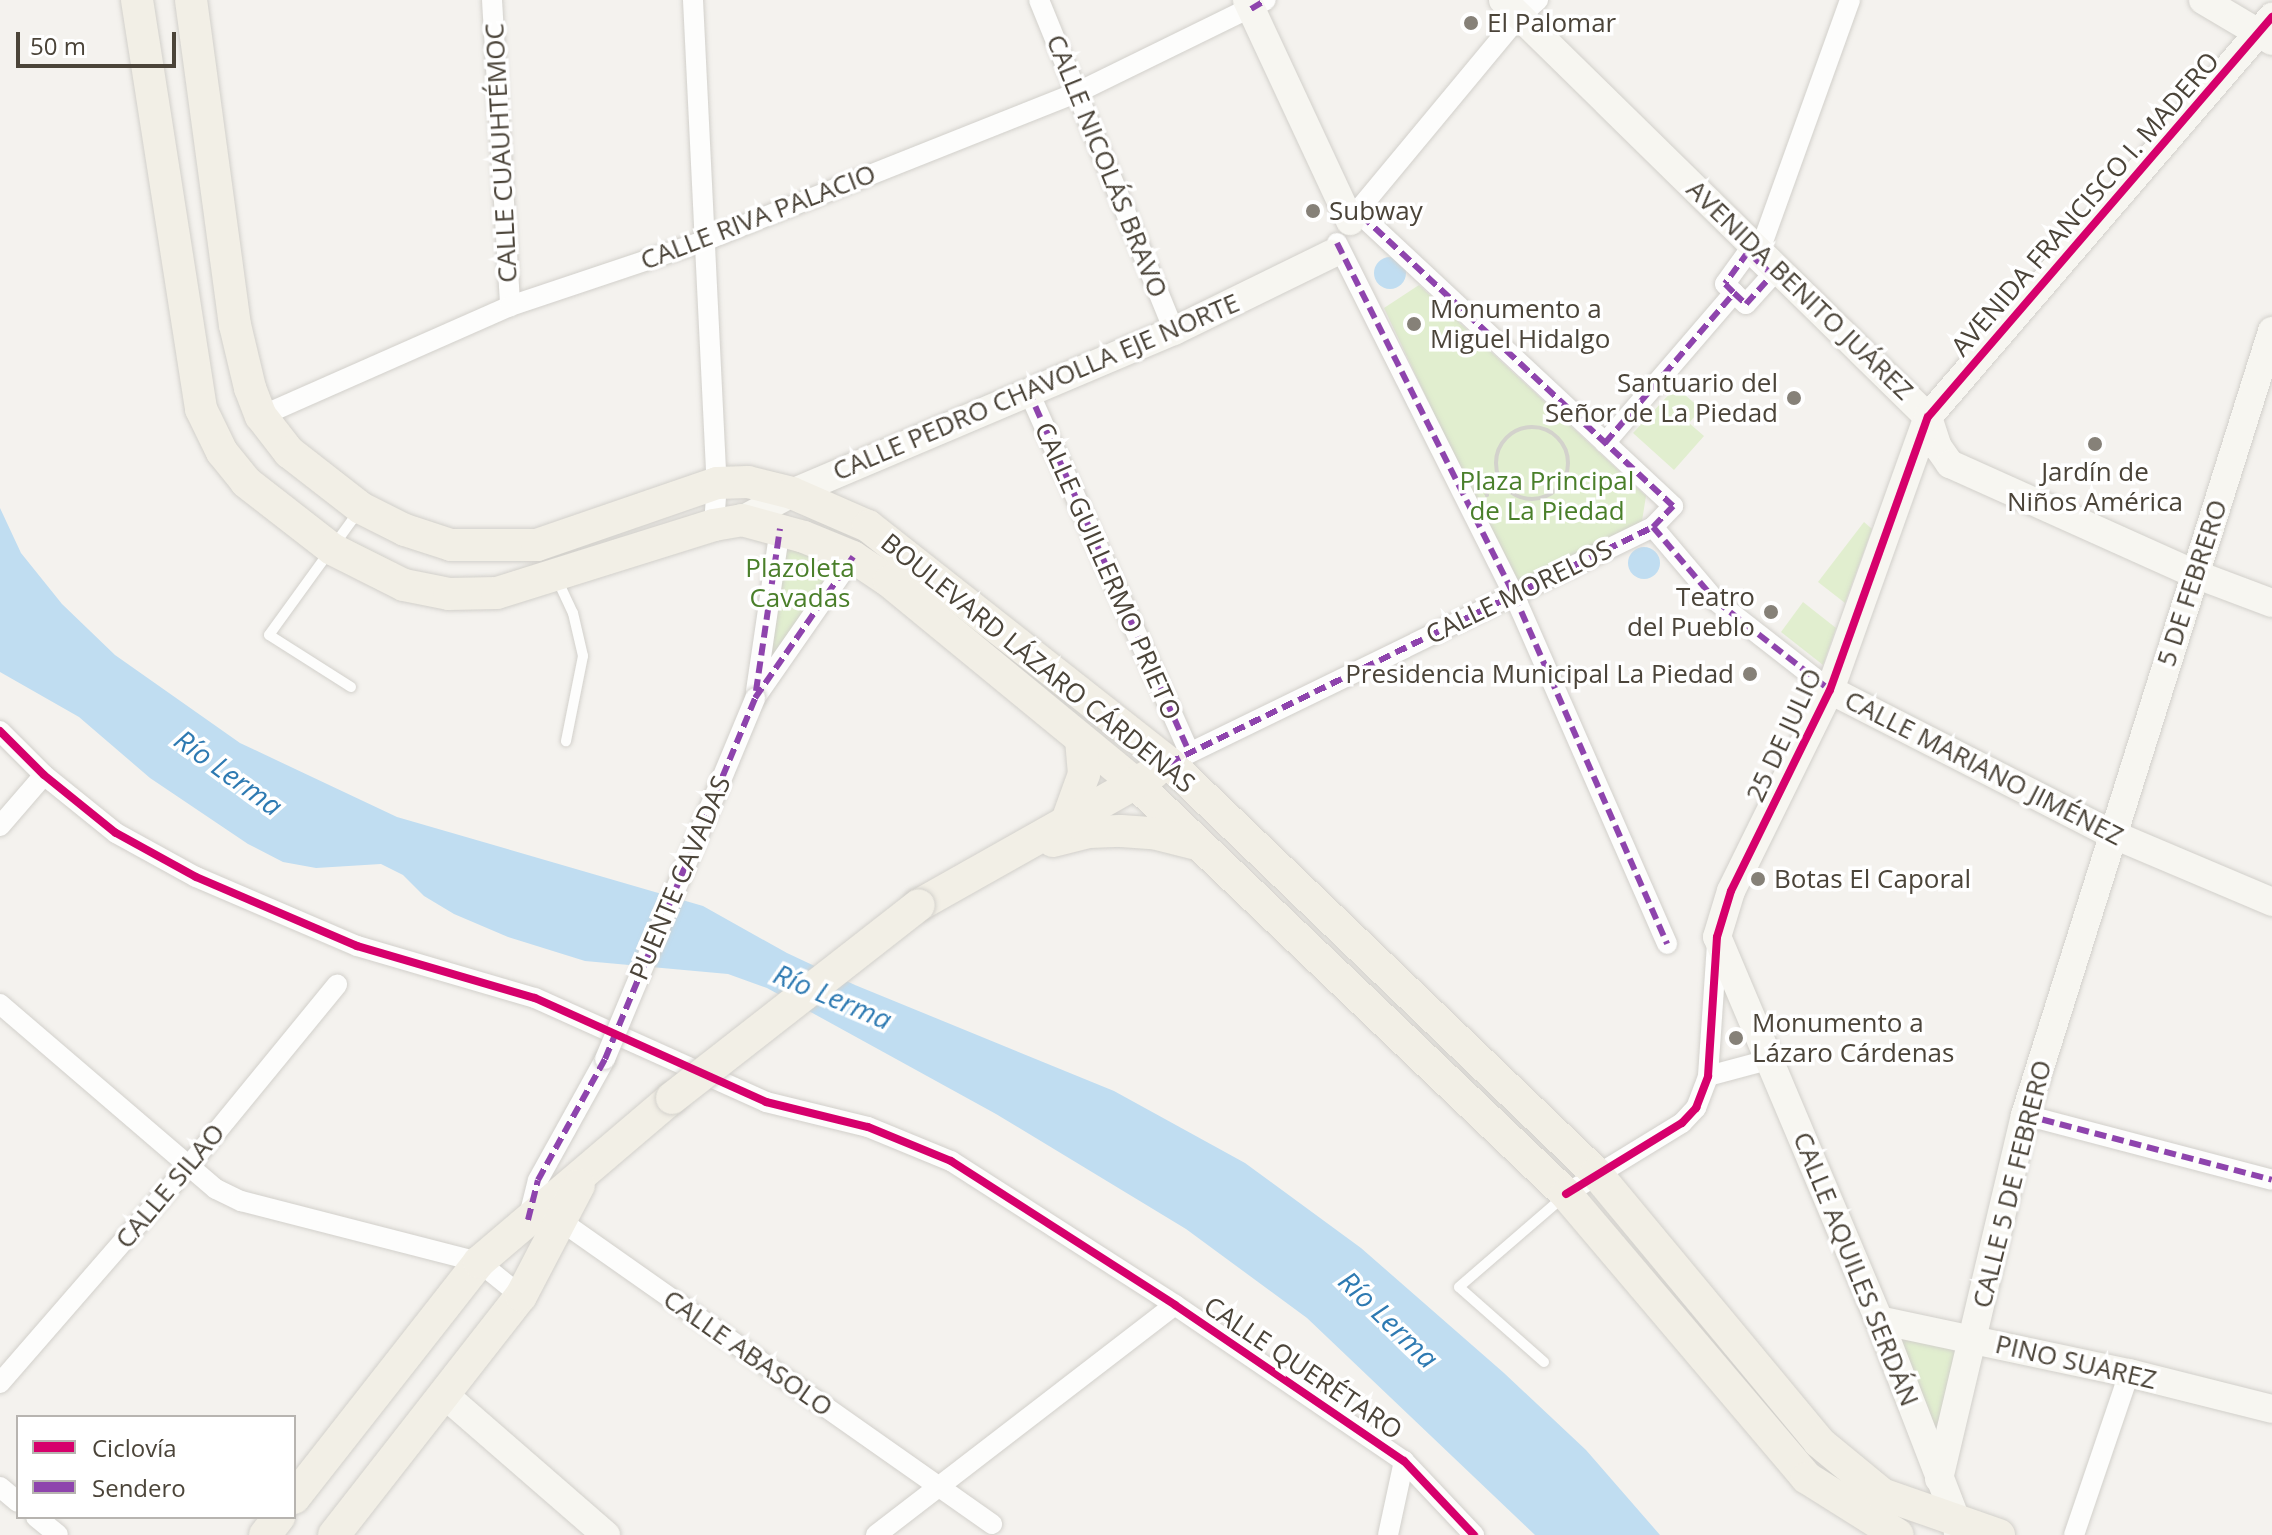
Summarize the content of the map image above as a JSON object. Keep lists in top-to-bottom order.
{
  "streets": {
    "main road": ["BOULEVARD LÁZARO CÁRDENAS"],
    "street": [
      "CALLE CUAUHTÉMOC",
      "CALLE NICOLÁS BRAVO",
      "AVENIDA FRANCISCO I. MADERO",
      "CALLE RIVA PALACIO",
      "AVENIDA BENITO JUÁREZ",
      "CALLE PEDRO CHAVOLLA EJE NORTE",
      "CALLE GUILLERMO PRIETO",
      "5 DE FEBRERO",
      "CALLE MORELOS",
      "25 DE JULIO",
      "CALLE MARIANO JIMÉNEZ",
      "PUENTE CAVADAS",
      "CALLE 5 DE FEBRERO",
      "CALLE SILAO",
      "CALLE AQUILES SERDÁN",
      "CALLE ABASOLO",
      "PINO SUAREZ",
      "CALLE QUERÉTARO"
    ]
  },
  "crossings": [
    ["CALLE CUAUHTÉMOC", "CALLE RIVA PALACIO"],
    ["CALLE NICOLÁS BRAVO", "CALLE RIVA PALACIO"],
    ["CALLE NICOLÁS BRAVO", "CALLE PEDRO CHAVOLLA EJE NORTE"],
    ["AVENIDA FRANCISCO I. MADERO", "AVENIDA BENITO JUÁREZ"],
    ["AVENIDA FRANCISCO I. MADERO", "25 DE JULIO"],
    ["CALLE RIVA PALACIO", "BOULEVARD LÁZARO CÁRDENAS"],
    ["AVENIDA BENITO JUÁREZ", "5 DE FEBRERO"],
    ["AVENIDA BENITO JUÁREZ", "25 DE JULIO"],
    ["CALLE PEDRO CHAVOLLA EJE NORTE", "CALLE GUILLERMO PRIETO"],
    ["CALLE PEDRO CHAVOLLA EJE NORTE", "BOULEVARD LÁZARO CÁRDENAS"],
    ["CALLE GUILLERMO PRIETO", "CALLE MORELOS"],
    ["CALLE GUILLERMO PRIETO", "BOULEVARD LÁZARO CÁRDENAS"],
    ["5 DE FEBRERO", "CALLE MARIANO JIMÉNEZ"],
    ["5 DE FEBRERO", "CALLE 5 DE FEBRERO"],
    ["CALLE MORELOS", "BOULEVARD LÁZARO CÁRDENAS"],
    ["CALLE MORELOS", "CALLE MARIANO JIMÉNEZ"],
    ["25 DE JULIO", "CALLE MARIANO JIMÉNEZ"],
    ["25 DE JULIO", "CALLE AQUILES SERDÁN"],
    ["CALLE MARIANO JIMÉNEZ", "CALLE 5 DE FEBRERO"],
    ["CALLE 5 DE FEBRERO", "CALLE AQUILES SERDÁN"],
    ["CALLE 5 DE FEBRERO", "PINO SUAREZ"],
    ["CALLE AQUILES SERDÁN", "PINO SUAREZ"]
  ],
  "water": ["Río Lerma"],
  "parks": ["Plaza Principal de La Piedad", "Plazoleta Cavadas"],
  "places": [
    "El Palomar",
    "Subway",
    "Monumento a Miguel Hidalgo",
    "Santuario del Señor de La Piedad",
    "Jardín de Niños América",
    "Teatro del Pueblo",
    "Presidencia Municipal La Piedad",
    "Botas El Caporal",
    "Monumento a Lázaro Cárdenas"
  ],
  "legend": ["Ciclovía", "Sendero"],
  "scale_bar": "50 m"
}
